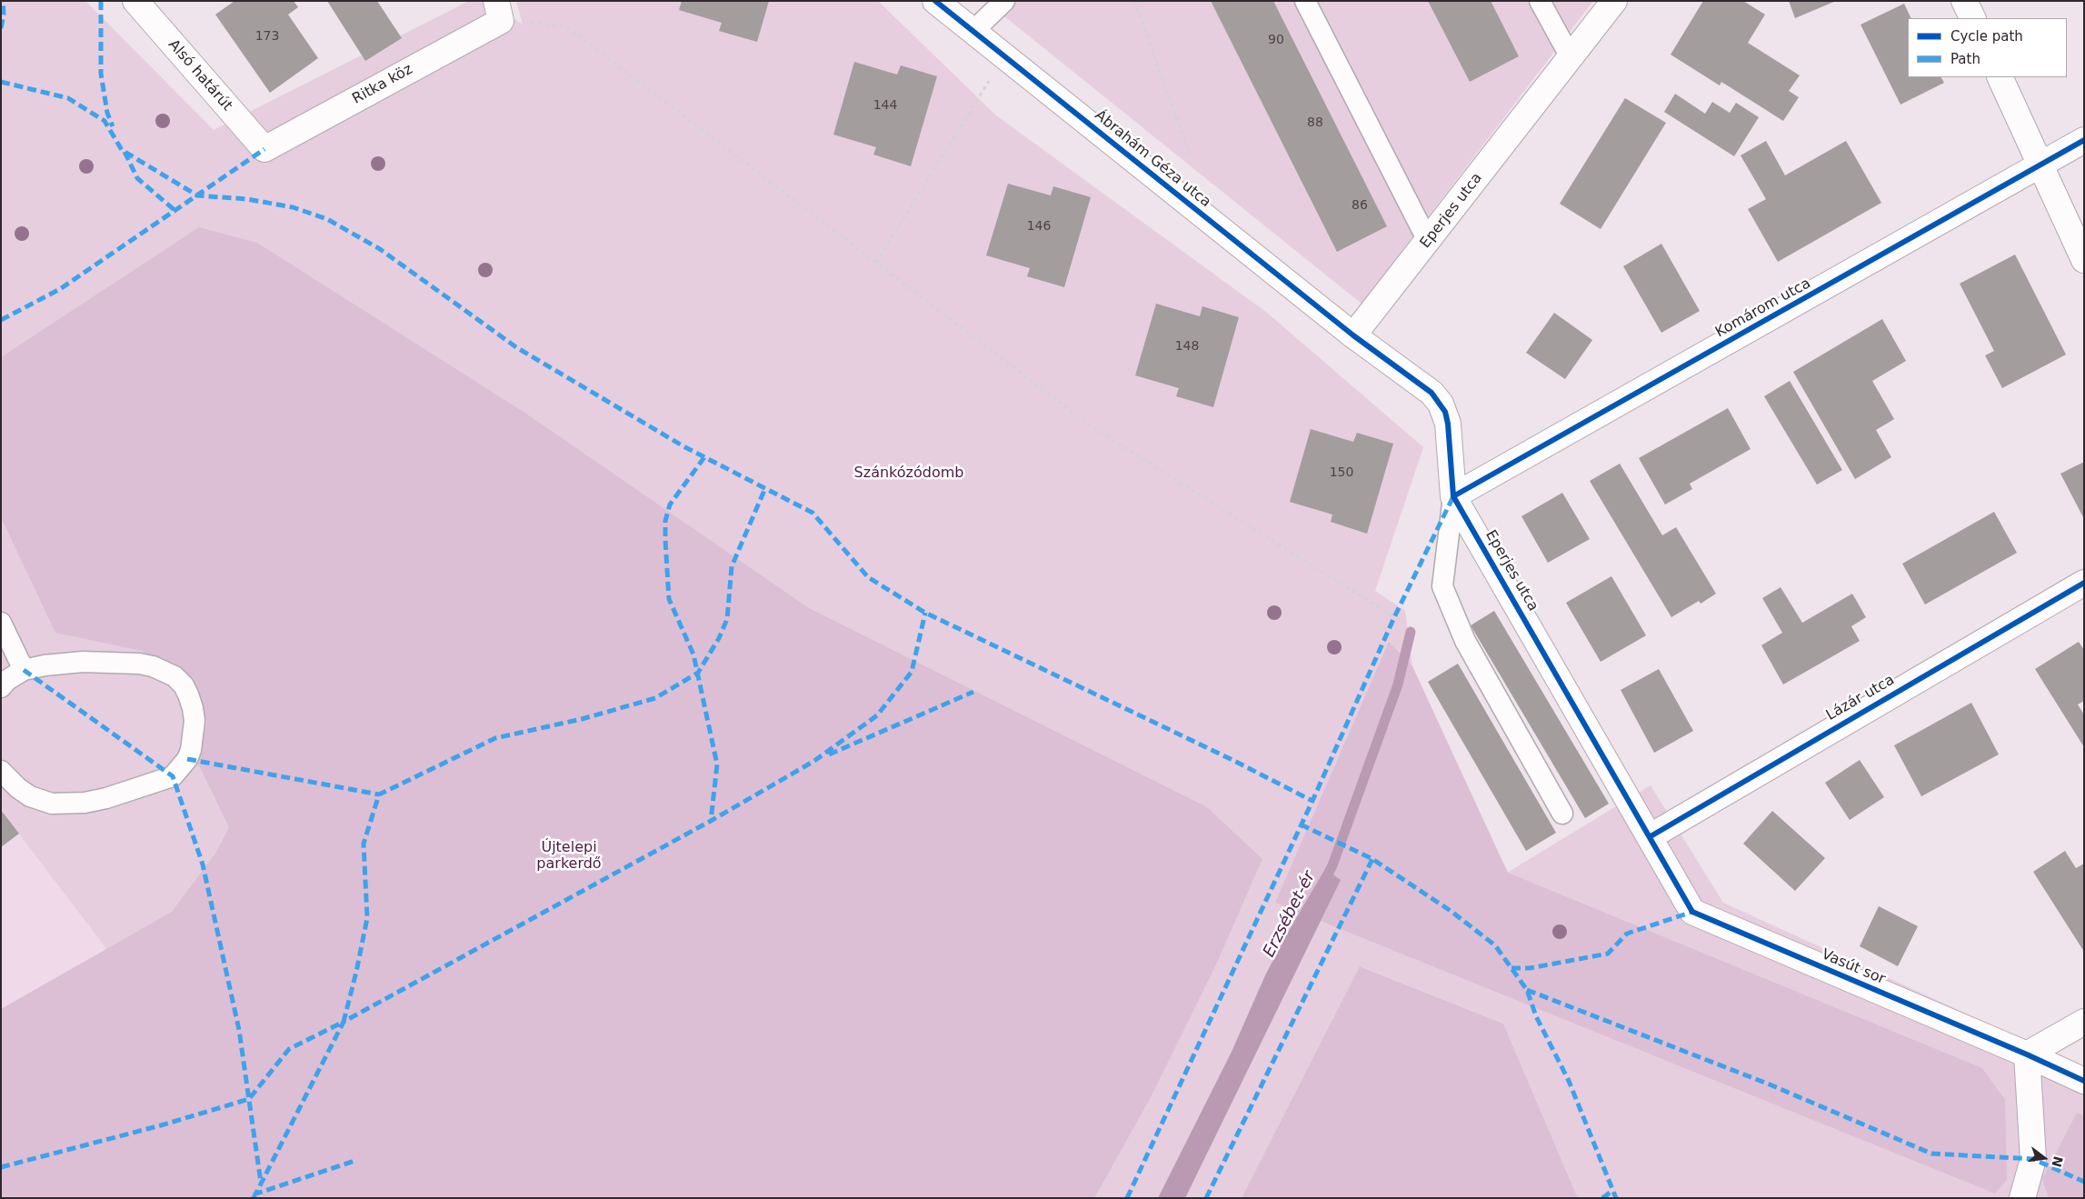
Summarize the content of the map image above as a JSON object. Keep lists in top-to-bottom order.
{
  "streets": {
    "street": [
      "Alsó határút",
      "Ritka köz",
      "Ábrahám Géza utca",
      "Eperjes utca",
      "Komárom utca",
      "Lázár utca",
      "Vasút sor"
    ]
  },
  "crossings": [
    ["Alsó határút", "Ritka köz"],
    ["Ábrahám Géza utca", "Eperjes utca"],
    ["Eperjes utca", "Komárom utca"],
    ["Eperjes utca", "Lázár utca"],
    ["Eperjes utca", "Vasút sor"],
    ["Lázár utca", "Vasút sor"]
  ],
  "water": ["Erzsébet-ér"],
  "parks": ["Szánkózódomb", "Újtelepi parkerdő"],
  "house_numbers": [
    "173",
    "90",
    "144",
    "88",
    "86",
    "146",
    "148",
    "150"
  ],
  "legend": ["Cycle path", "Path"],
  "north": "right"
}
